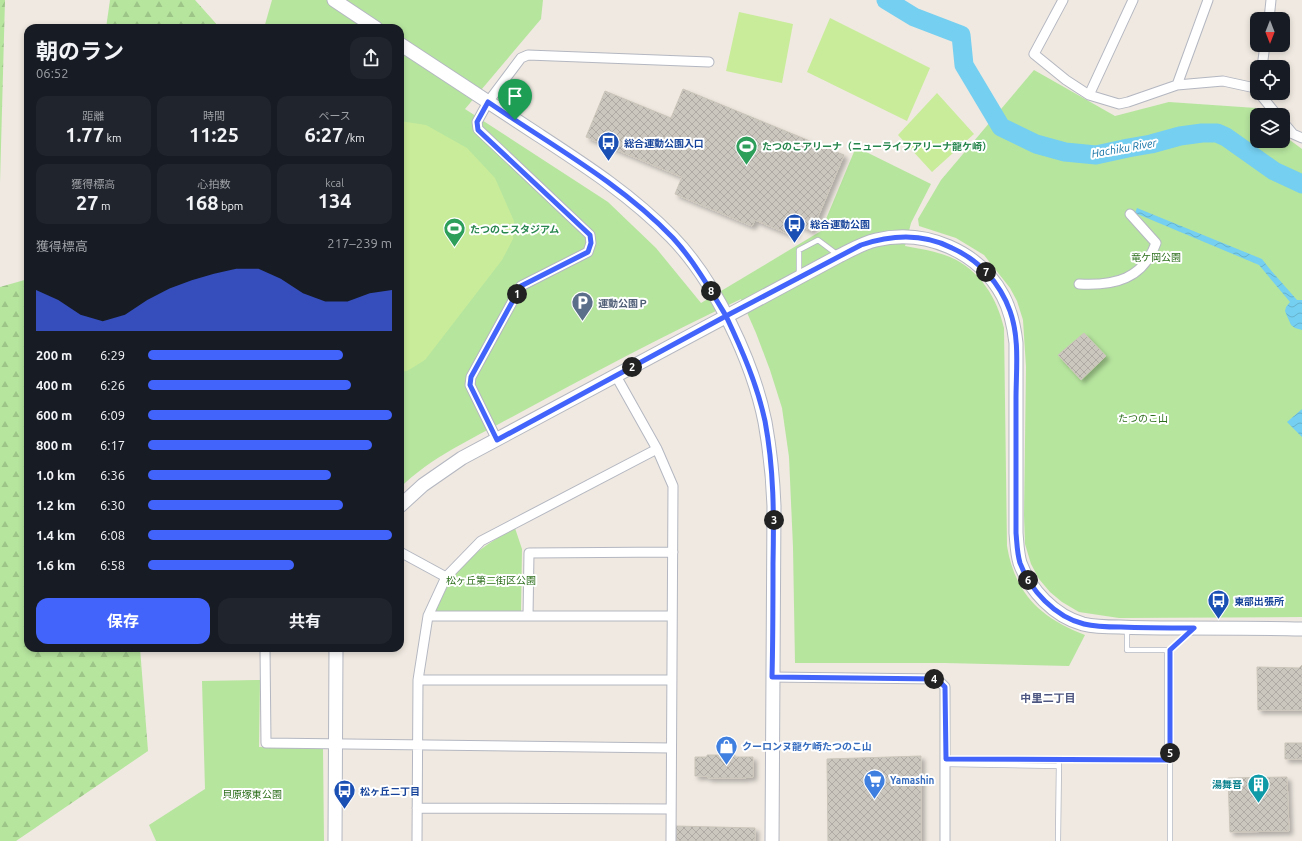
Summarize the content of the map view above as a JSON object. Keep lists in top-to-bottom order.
{
  "districts": ["中里二丁目"],
  "water": ["Hachiku River"],
  "parks": [
    "竜ケ岡公園",
    "たつのこ山",
    "松ヶ丘第二街区公園",
    "貝原塚東公園"
  ],
  "places": {
    "bus stop": [
      "総合運動公園入口",
      "総合運動公園",
      "東部出張所",
      "松ヶ丘二丁目"
    ],
    "sports": ["たつのこアリーナ（ニューライフアリーナ龍ケ崎）", "たつのこスタジアム"],
    "parking": ["運動公園Ｐ"],
    "shop": ["クーロンヌ龍ケ崎たつのこ山"],
    "supermarket": ["Yamashin"],
    "building": ["湯舞音"]
  },
  "north": "bottom",
  "page": {
    "heading": ["朝のラン", "06:52"],
    "stats": [
      ["距離", "1.77 km"],
      ["時間", "11:25"],
      ["ペース", "6:27 /km"],
      ["獲得標高", "27 m"],
      ["心拍数", "168 bpm"],
      ["kcal", "134"]
    ],
    "chart": ["獲得標高", "217–239 m"],
    "pins": [
      "7",
      "8",
      "1",
      "2",
      "3",
      "6",
      "4",
      "5"
    ],
    "list": [
      {
        "name": "200 m",
        "note": "6:29"
      },
      {
        "name": "400 m",
        "note": "6:26"
      },
      {
        "name": "600 m",
        "note": "6:09"
      },
      {
        "name": "800 m",
        "note": "6:17"
      },
      {
        "name": "1.0 km",
        "note": "6:36"
      },
      {
        "name": "1.2 km",
        "note": "6:30"
      },
      {
        "name": "1.4 km",
        "note": "6:08"
      },
      {
        "name": "1.6 km",
        "note": "6:58"
      }
    ],
    "buttons": ["保存", "共有"]
  }
}
